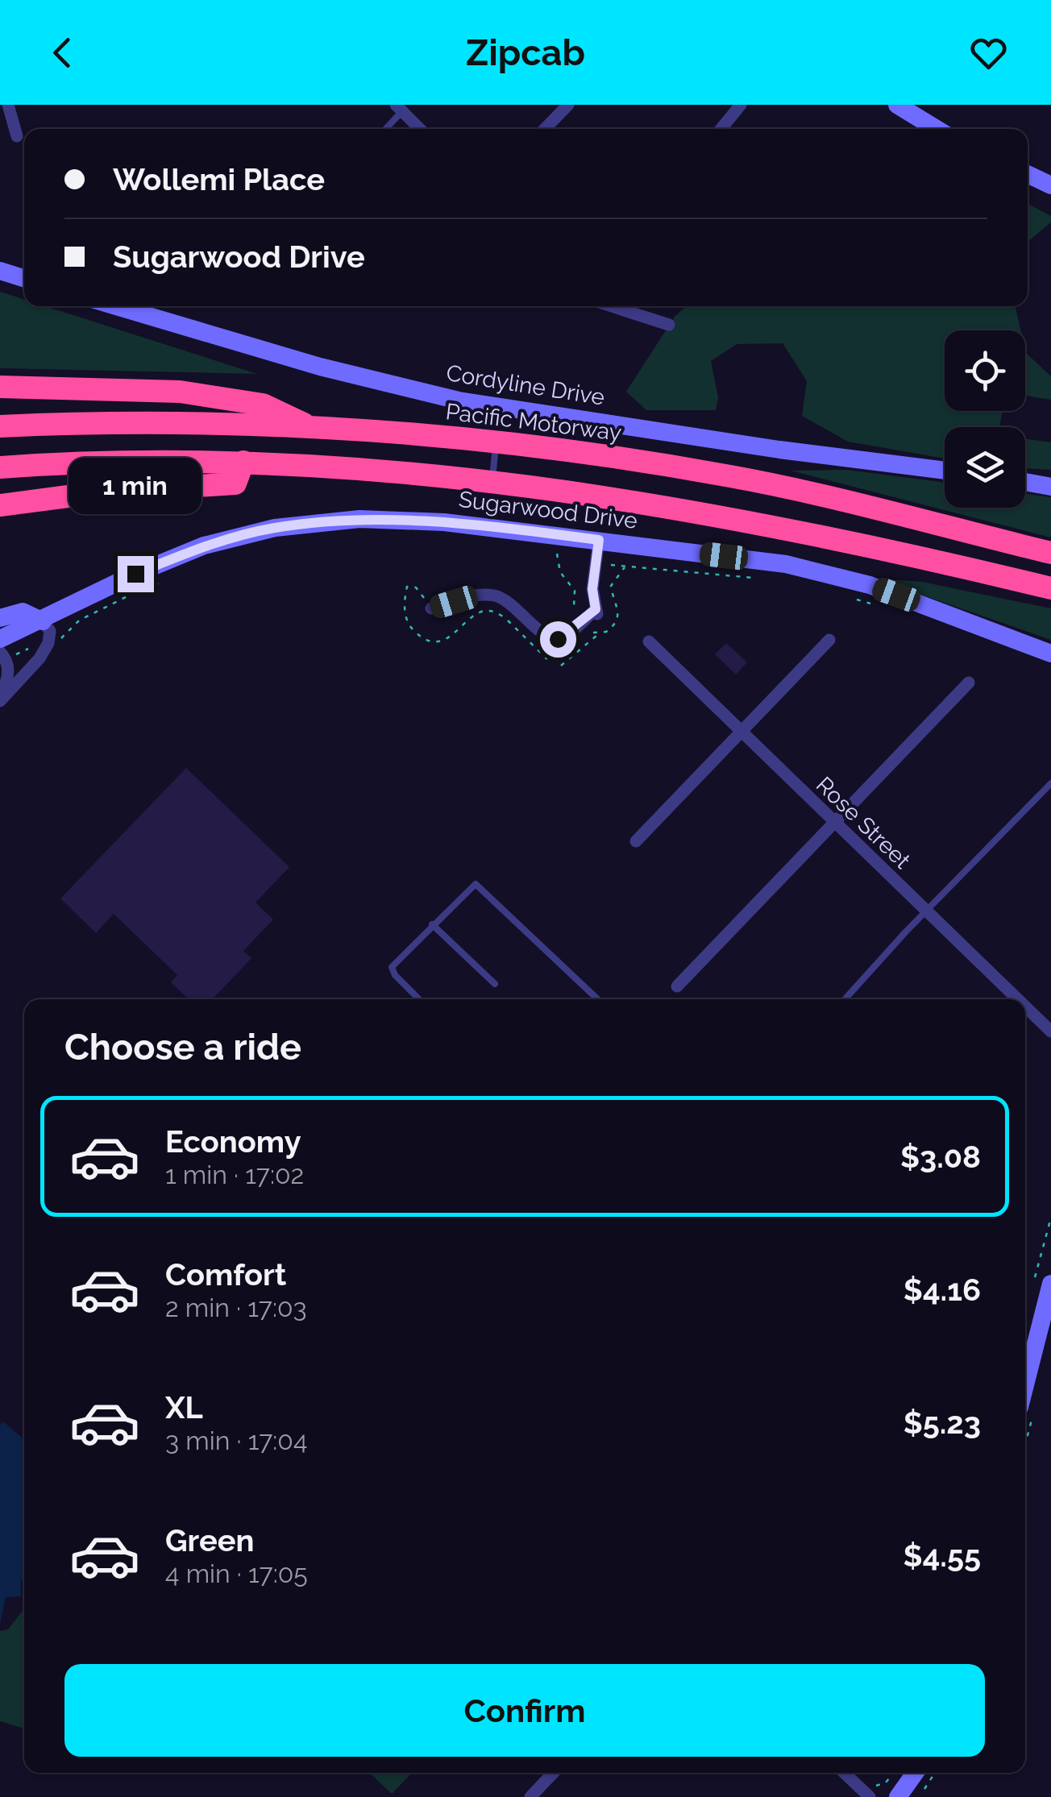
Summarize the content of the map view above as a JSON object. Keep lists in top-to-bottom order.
{
  "streets": {
    "highway": ["Pacific Motorway"],
    "street": ["Cordyline Drive", "Sugarwood Drive", "Rose Street"]
  },
  "page": {
    "header": "Zipcab",
    "banner": ["Wollemi Place", "Sugarwood Drive"],
    "bubble": "1 min",
    "heading": "Choose a ride",
    "list": [
      {
        "name": "Economy",
        "note": "1 min · 17:02",
        "value": "$3.08"
      },
      {
        "name": "Comfort",
        "note": "2 min · 17:03",
        "value": "$4.16"
      },
      {
        "name": "XL",
        "note": "3 min · 17:04",
        "value": "$5.23"
      },
      {
        "name": "Green",
        "note": "4 min · 17:05",
        "value": "$4.55"
      }
    ],
    "buttons": "Confirm"
  }
}
